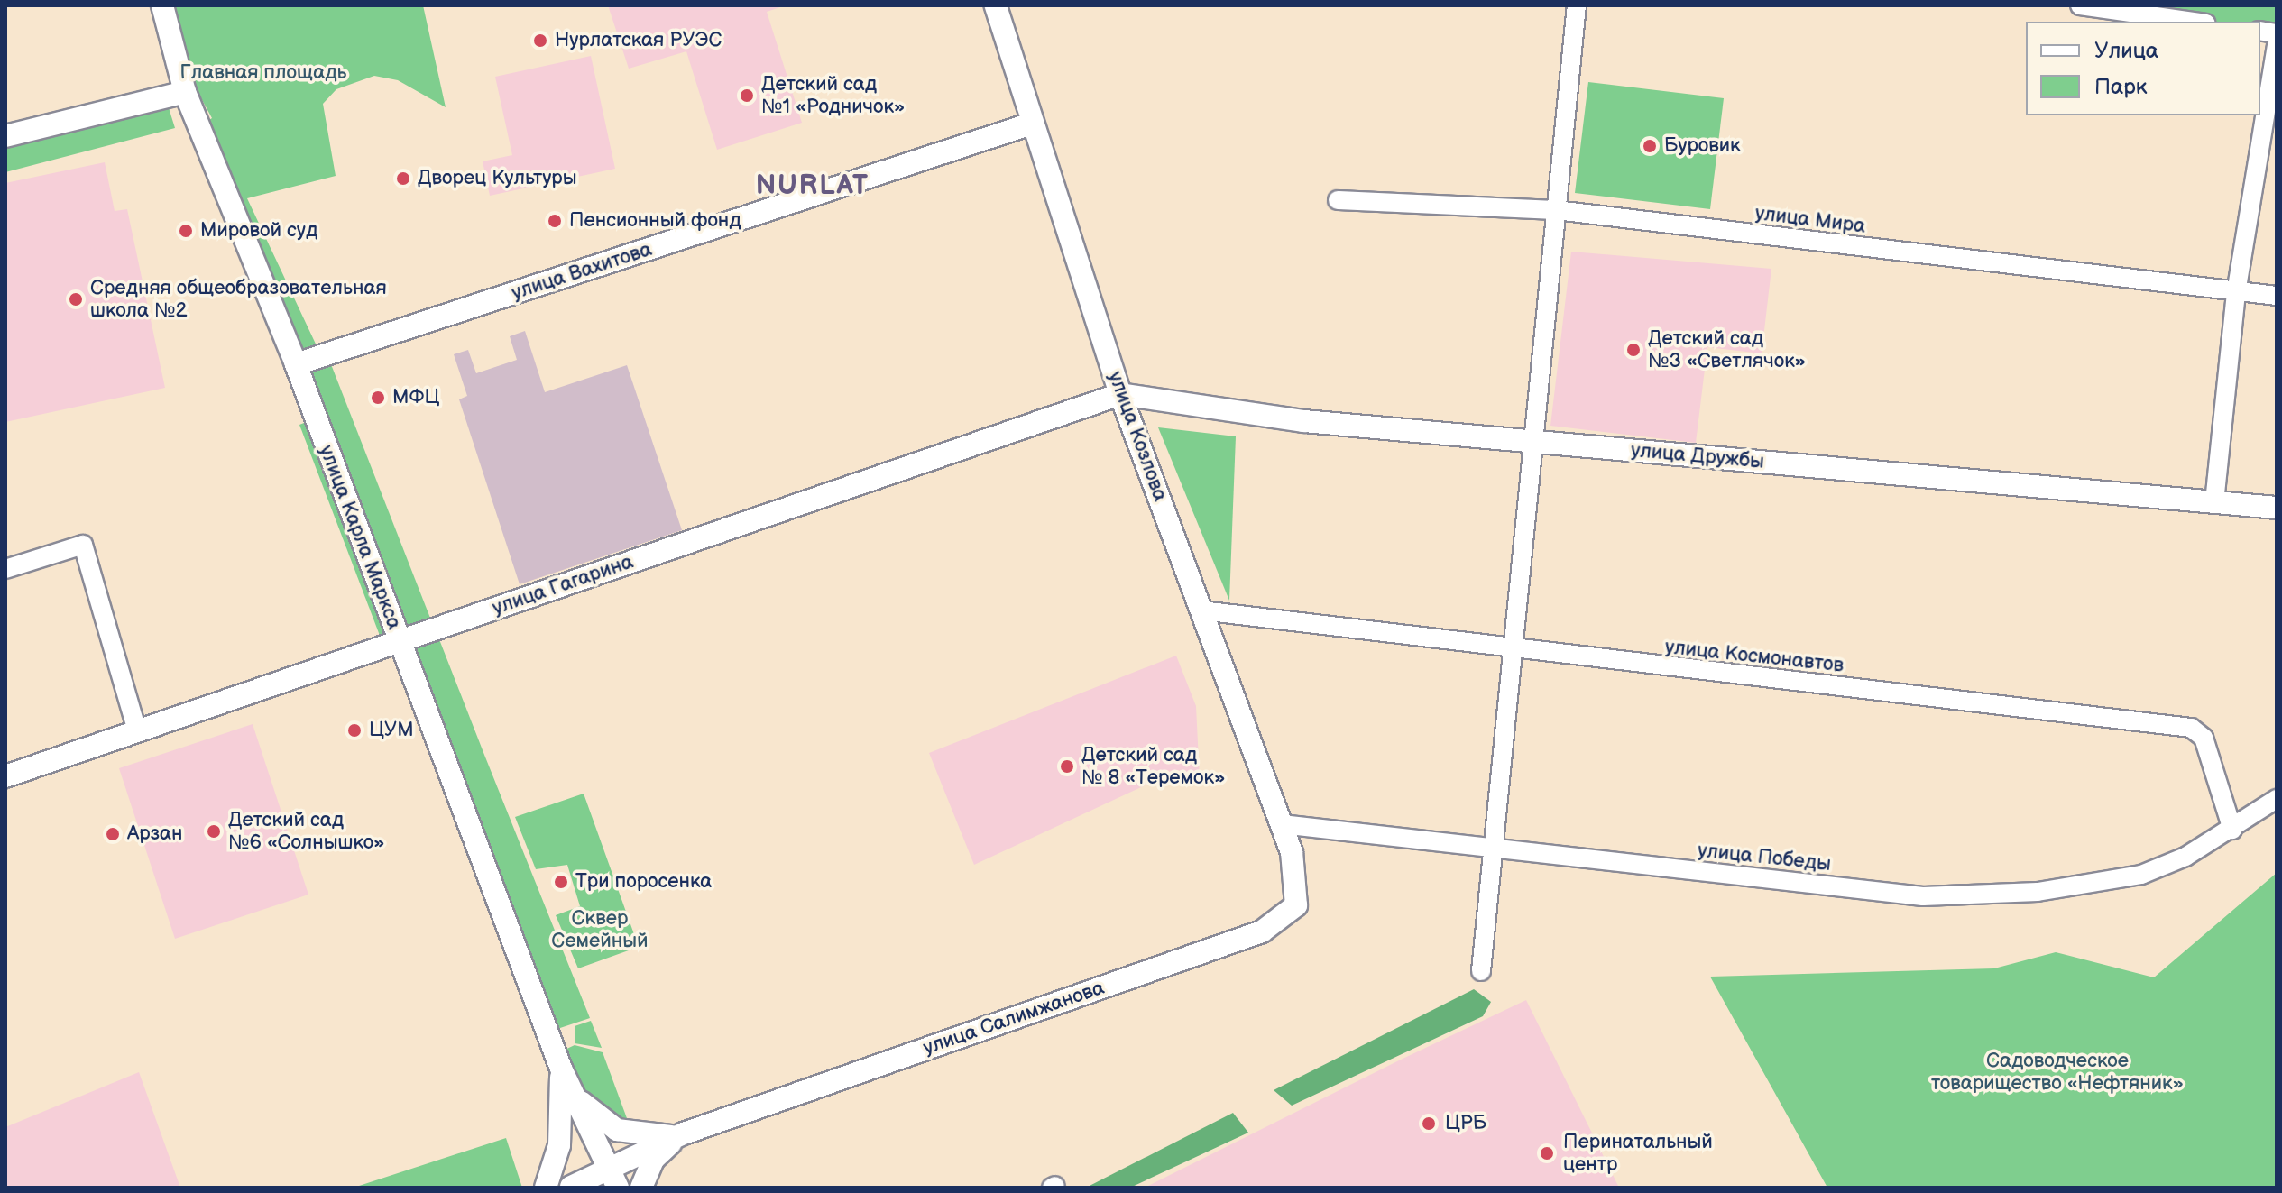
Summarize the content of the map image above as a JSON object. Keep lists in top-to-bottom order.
{
  "streets": {
    "street": [
      "улица Мира",
      "улица Вахитова",
      "улица Козлова",
      "улица Дружбы",
      "улица Карла Маркса",
      "улица Гагарина",
      "улица Космонавтов",
      "улица Победы",
      "улица Салимжанова"
    ]
  },
  "crossings": [
    ["улица Вахитова", "улица Козлова"],
    ["улица Вахитова", "улица Карла Маркса"],
    ["улица Козлова", "улица Дружбы"],
    ["улица Козлова", "улица Гагарина"],
    ["улица Козлова", "улица Космонавтов"],
    ["улица Козлова", "улица Победы"],
    ["улица Козлова", "улица Салимжанова"],
    ["улица Дружбы", "улица Гагарина"],
    ["улица Карла Маркса", "улица Гагарина"],
    ["улица Карла Маркса", "улица Салимжанова"],
    ["улица Космонавтов", "улица Победы"]
  ],
  "districts": ["NURLAT"],
  "parks": ["Главная площадь", "Сквер Семейный", "Садоводческое товарищество «Нефтяник»"],
  "places": [
    "Нурлатская РУЭС",
    "Детский сад №1 «Родничок»",
    "Буровик",
    "Дворец Культуры",
    "Пенсионный фонд",
    "Мировой суд",
    "Средняя общеобразовательная школа №2",
    "Детский сад №3 «Светлячок»",
    "МФЦ",
    "ЦУМ",
    "Детский сад № 8 «Теремок»",
    "Детский сад №6 «Солнышко»",
    "Арзан",
    "Три поросенка",
    "ЦРБ",
    "Перинатальный центр"
  ],
  "legend": ["Улица", "Парк"]
}
